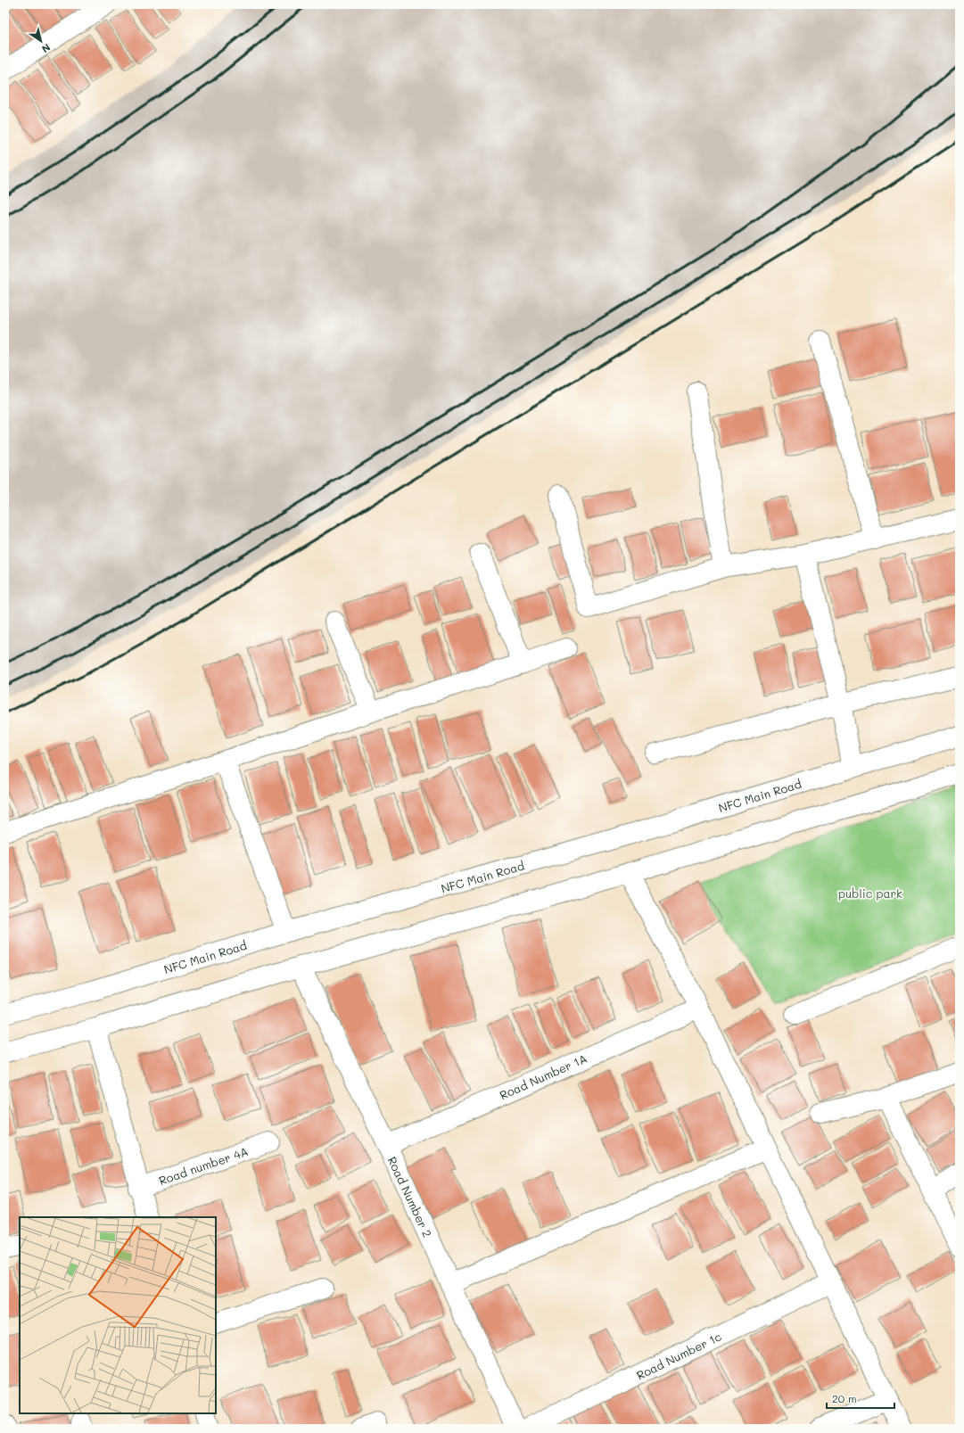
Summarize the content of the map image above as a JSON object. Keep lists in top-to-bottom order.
{
  "streets": {
    "street": [
      "NFC Main Road",
      "Road Number 1A",
      "Road number 4A",
      "Road Number 2",
      "Road Number 1c"
    ]
  },
  "crossings": [
    ["Road Number 1A", "Road Number 2"]
  ],
  "parks": ["public park"],
  "scale_bar": "20 m",
  "north": "bottom right"
}
